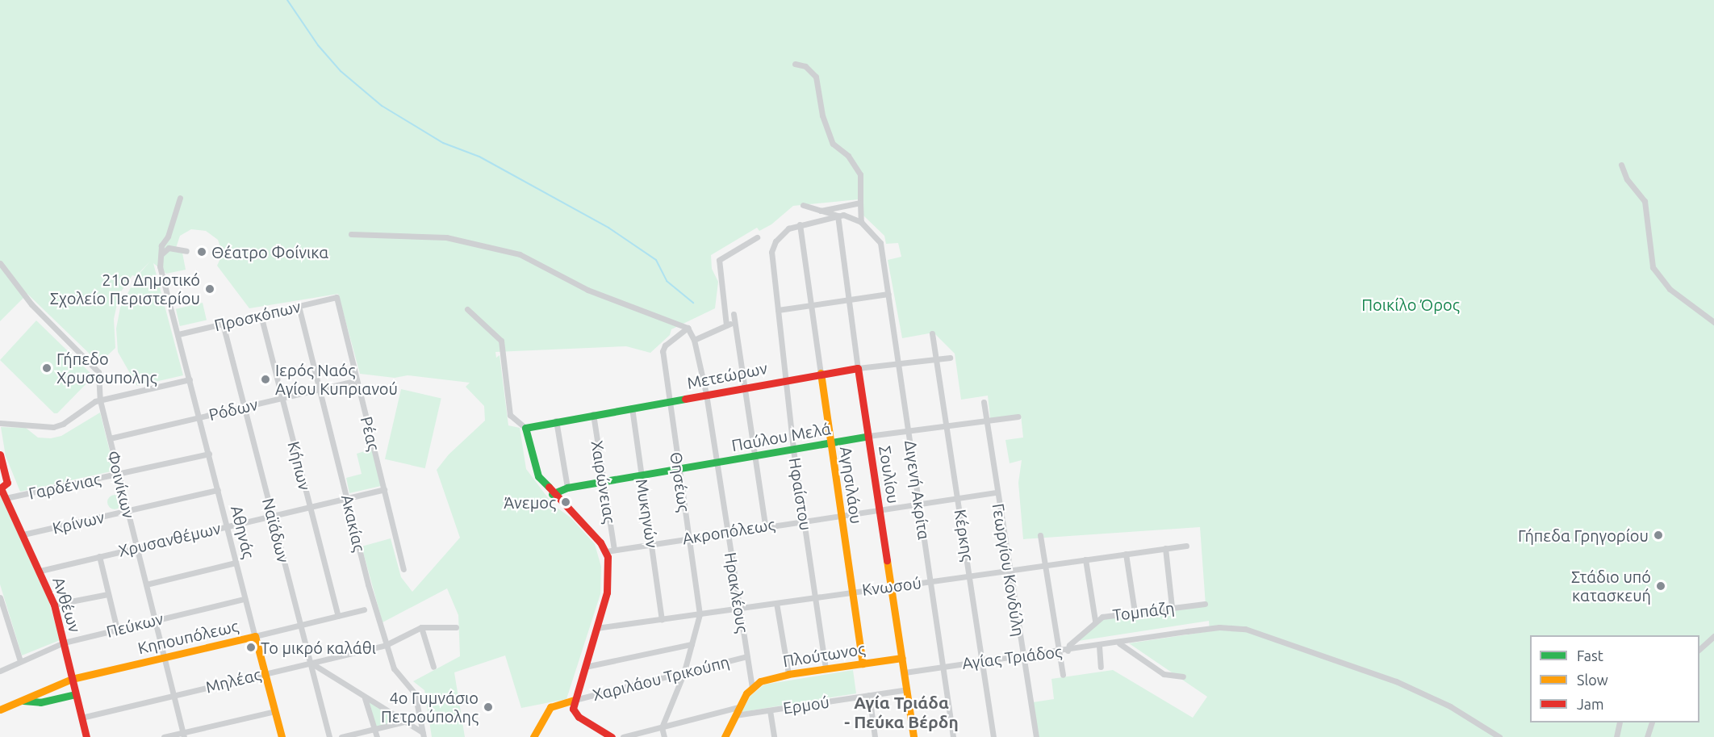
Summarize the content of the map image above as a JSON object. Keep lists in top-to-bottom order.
{
  "streets": {
    "street": [
      "Προσκόπων",
      "Μετεώρων",
      "Ρόδων",
      "Ρέας",
      "Παύλου Μελά",
      "Κήπων",
      "Σουλίου",
      "Χαιρώνειας",
      "Θησέως",
      "Φοινίκων",
      "Αγησιλάου",
      "Γαρδένιας",
      "Διγενή Ακρίτα",
      "Ηφαίστου",
      "Μυκηνών",
      "Κρίνων",
      "Ακακίας",
      "Ναϊάδων",
      "Ακροπόλεως",
      "Αθηνάς",
      "Κέρκης",
      "Χρυσανθέμων",
      "Γεωργίου Κονδύλη",
      "Κνωσού",
      "Ηρακλέους",
      "Ανθέων",
      "Τομπάζη",
      "Πεύκων",
      "Κηπουπόλεως",
      "Πλούτωνος",
      "Αγίας Τριάδος",
      "Χαριλάου Τρικούπη",
      "Μηλέας",
      "Ερμού"
    ]
  },
  "crossings": [
    ["Προσκόπων", "Ρέας"],
    ["Προσκόπων", "Κήπων"],
    ["Προσκόπων", "Ακακίας"],
    ["Προσκόπων", "Ναϊάδων"],
    ["Προσκόπων", "Αθηνάς"],
    ["Μετεώρων", "Σουλίου"],
    ["Μετεώρων", "Χαιρώνειας"],
    ["Μετεώρων", "Θησέως"],
    ["Μετεώρων", "Αγησιλάου"],
    ["Μετεώρων", "Διγενή Ακρίτα"],
    ["Μετεώρων", "Ηφαίστου"],
    ["Μετεώρων", "Μυκηνών"],
    ["Μετεώρων", "Κέρκης"],
    ["Μετεώρων", "Ηρακλέους"],
    ["Ρόδων", "Ρέας"],
    ["Ρόδων", "Κήπων"],
    ["Ρόδων", "Φοινίκων"],
    ["Ρόδων", "Ακακίας"],
    ["Ρόδων", "Ναϊάδων"],
    ["Ρόδων", "Αθηνάς"],
    ["Ρέας", "Χρυσανθέμων"],
    ["Παύλου Μελά", "Σουλίου"],
    ["Παύλου Μελά", "Χαιρώνειας"],
    ["Παύλου Μελά", "Θησέως"],
    ["Παύλου Μελά", "Αγησιλάου"],
    ["Παύλου Μελά", "Διγενή Ακρίτα"],
    ["Παύλου Μελά", "Ηφαίστου"],
    ["Παύλου Μελά", "Μυκηνών"],
    ["Παύλου Μελά", "Κέρκης"],
    ["Παύλου Μελά", "Γεωργίου Κονδύλη"],
    ["Παύλου Μελά", "Ηρακλέους"],
    ["Κήπων", "Χρυσανθέμων"],
    ["Κήπων", "Κηπουπόλεως"],
    ["Σουλίου", "Ακροπόλεως"],
    ["Σουλίου", "Κνωσού"],
    ["Σουλίου", "Πλούτωνος"],
    ["Σουλίου", "Αγίας Τριάδος"],
    ["Σουλίου", "Ερμού"],
    ["Χαιρώνειας", "Ακροπόλεως"],
    ["Θησέως", "Ακροπόλεως"],
    ["Θησέως", "Κνωσού"],
    ["Θησέως", "Ηρακλέους"],
    ["Θησέως", "Χαριλάου Τρικούπη"],
    ["Φοινίκων", "Γαρδένιας"],
    ["Φοινίκων", "Κρίνων"],
    ["Φοινίκων", "Χρυσανθέμων"],
    ["Φοινίκων", "Πεύκων"],
    ["Φοινίκων", "Κηπουπόλεως"],
    ["Φοινίκων", "Μηλέας"],
    ["Αγησιλάου", "Ηφαίστου"],
    ["Αγησιλάου", "Ακροπόλεως"],
    ["Αγησιλάου", "Κνωσού"],
    ["Αγησιλάου", "Πλούτωνος"],
    ["Γαρδένιας", "Αθηνάς"],
    ["Γαρδένιας", "Ανθέων"],
    ["Διγενή Ακρίτα", "Ακροπόλεως"],
    ["Διγενή Ακρίτα", "Κνωσού"],
    ["Διγενή Ακρίτα", "Αγίας Τριάδος"],
    ["Ηφαίστου", "Ακροπόλεως"],
    ["Ηφαίστου", "Κνωσού"],
    ["Ηφαίστου", "Πλούτωνος"],
    ["Μυκηνών", "Ακροπόλεως"],
    ["Μυκηνών", "Κνωσού"],
    ["Κρίνων", "Αθηνάς"],
    ["Κρίνων", "Ανθέων"],
    ["Ακακίας", "Χρυσανθέμων"],
    ["Ακακίας", "Μηλέας"],
    ["Ναϊάδων", "Χρυσανθέμων"],
    ["Ναϊάδων", "Κηπουπόλεως"],
    ["Ναϊάδων", "Μηλέας"],
    ["Ακροπόλεως", "Κέρκης"],
    ["Ακροπόλεως", "Γεωργίου Κονδύλη"],
    ["Ακροπόλεως", "Ηρακλέους"],
    ["Αθηνάς", "Χρυσανθέμων"],
    ["Αθηνάς", "Πεύκων"],
    ["Αθηνάς", "Κηπουπόλεως"],
    ["Αθηνάς", "Μηλέας"],
    ["Κέρκης", "Κνωσού"],
    ["Κέρκης", "Αγίας Τριάδος"],
    ["Χρυσανθέμων", "Ανθέων"],
    ["Γεωργίου Κονδύλη", "Κνωσού"],
    ["Γεωργίου Κονδύλη", "Αγίας Τριάδος"],
    ["Κνωσού", "Ηρακλέους"],
    ["Ηρακλέους", "Πλούτωνος"],
    ["Ηρακλέους", "Χαριλάου Τρικούπη"],
    ["Ανθέων", "Πεύκων"],
    ["Ανθέων", "Κηπουπόλεως"],
    ["Ανθέων", "Μηλέας"],
    ["Τομπάζη", "Αγίας Τριάδος"]
  ],
  "districts": ["Αγία Τριάδα - Πεύκα Βέρδη"],
  "parks": ["Ποικίλο Όρος"],
  "places": [
    "Θέατρο Φοίνικα",
    "21ο Δημοτικό Σχολείο Περιστερίου",
    "Γήπεδο Χρυσουπολης",
    "Ιερός Ναός Αγίου Κυπριανού",
    "Άνεμος",
    "Γήπεδα Γρηγορίου",
    "Στάδιο υπό κατασκευή",
    "Το μικρό καλάθι",
    "4ο Γυμνάσιο Πετρούπολης"
  ],
  "legend": ["Fast", "Slow", "Jam"]
}
